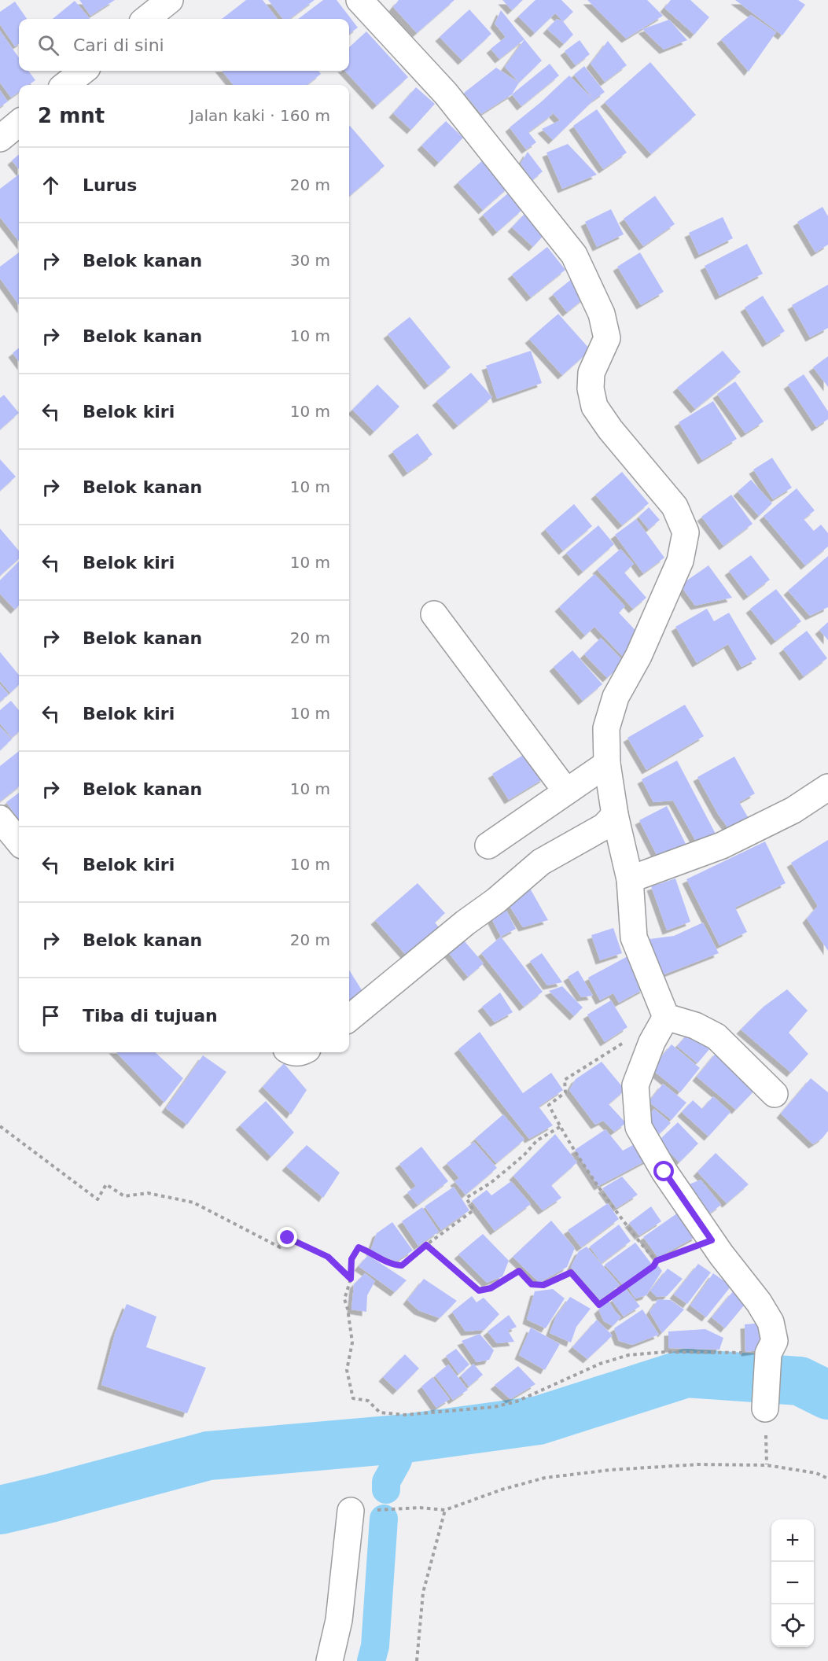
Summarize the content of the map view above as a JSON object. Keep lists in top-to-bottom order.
{
  "page": {
    "search": "Cari di sini",
    "heading": ["2 mnt", "Jalan kaki · 160 m"],
    "list": [
      ["Lurus", "20 m"],
      ["Belok kanan", "30 m"],
      ["Belok kanan", "10 m"],
      ["Belok kiri", "10 m"],
      ["Belok kanan", "10 m"],
      ["Belok kiri", "10 m"],
      ["Belok kanan", "20 m"],
      ["Belok kiri", "10 m"],
      ["Belok kanan", "10 m"],
      ["Belok kiri", "10 m"],
      ["Belok kanan", "20 m"],
      "Tiba di tujuan"
    ],
    "map_buttons": ["+", "−"]
  }
}
